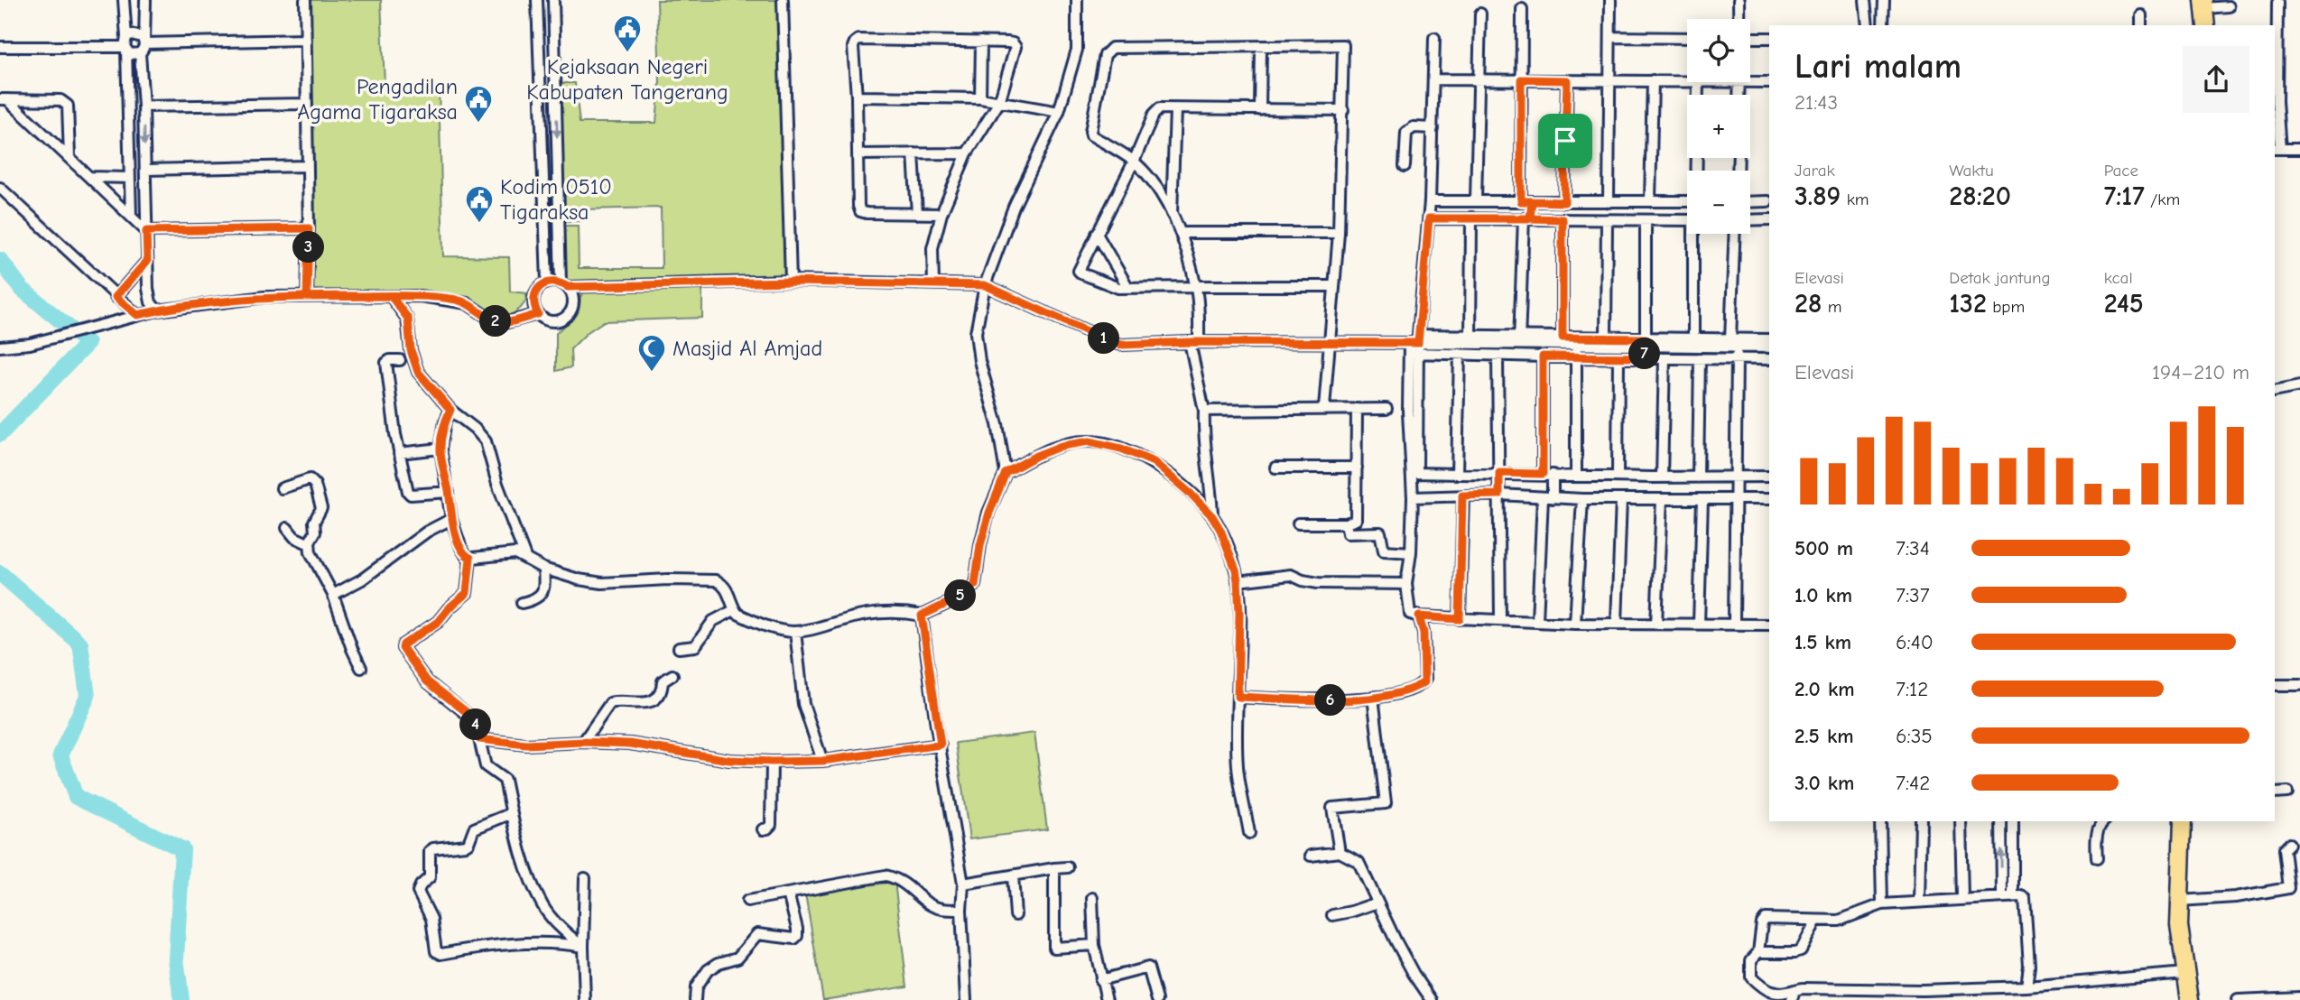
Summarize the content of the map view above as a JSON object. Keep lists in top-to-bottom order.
{
  "places": {
    "public building": ["Kejaksaan Negeri Kabupaten Tangerang", "Pengadilan Agama Tigaraksa", "Kodim 0510 Tigaraksa"],
    "mosque": ["Masjid Al Amjad"]
  },
  "page": {
    "map_buttons": ["+", "−"],
    "heading": ["Lari malam", "21:43"],
    "stats": [
      ["Jarak", "3.89 km"],
      ["Waktu", "28:20"],
      ["Pace", "7:17 /km"],
      ["Elevasi", "28 m"],
      ["Detak jantung", "132 bpm"],
      ["kcal", "245"]
    ],
    "pins": [
      "3",
      "2",
      "1",
      "7",
      "5",
      "6",
      "4"
    ],
    "chart": ["Elevasi", "194–210 m"],
    "list": [
      {
        "name": "500 m",
        "note": "7:34"
      },
      {
        "name": "1.0 km",
        "note": "7:37"
      },
      {
        "name": "1.5 km",
        "note": "6:40"
      },
      {
        "name": "2.0 km",
        "note": "7:12"
      },
      {
        "name": "2.5 km",
        "note": "6:35"
      },
      {
        "name": "3.0 km",
        "note": "7:42"
      }
    ]
  }
}
